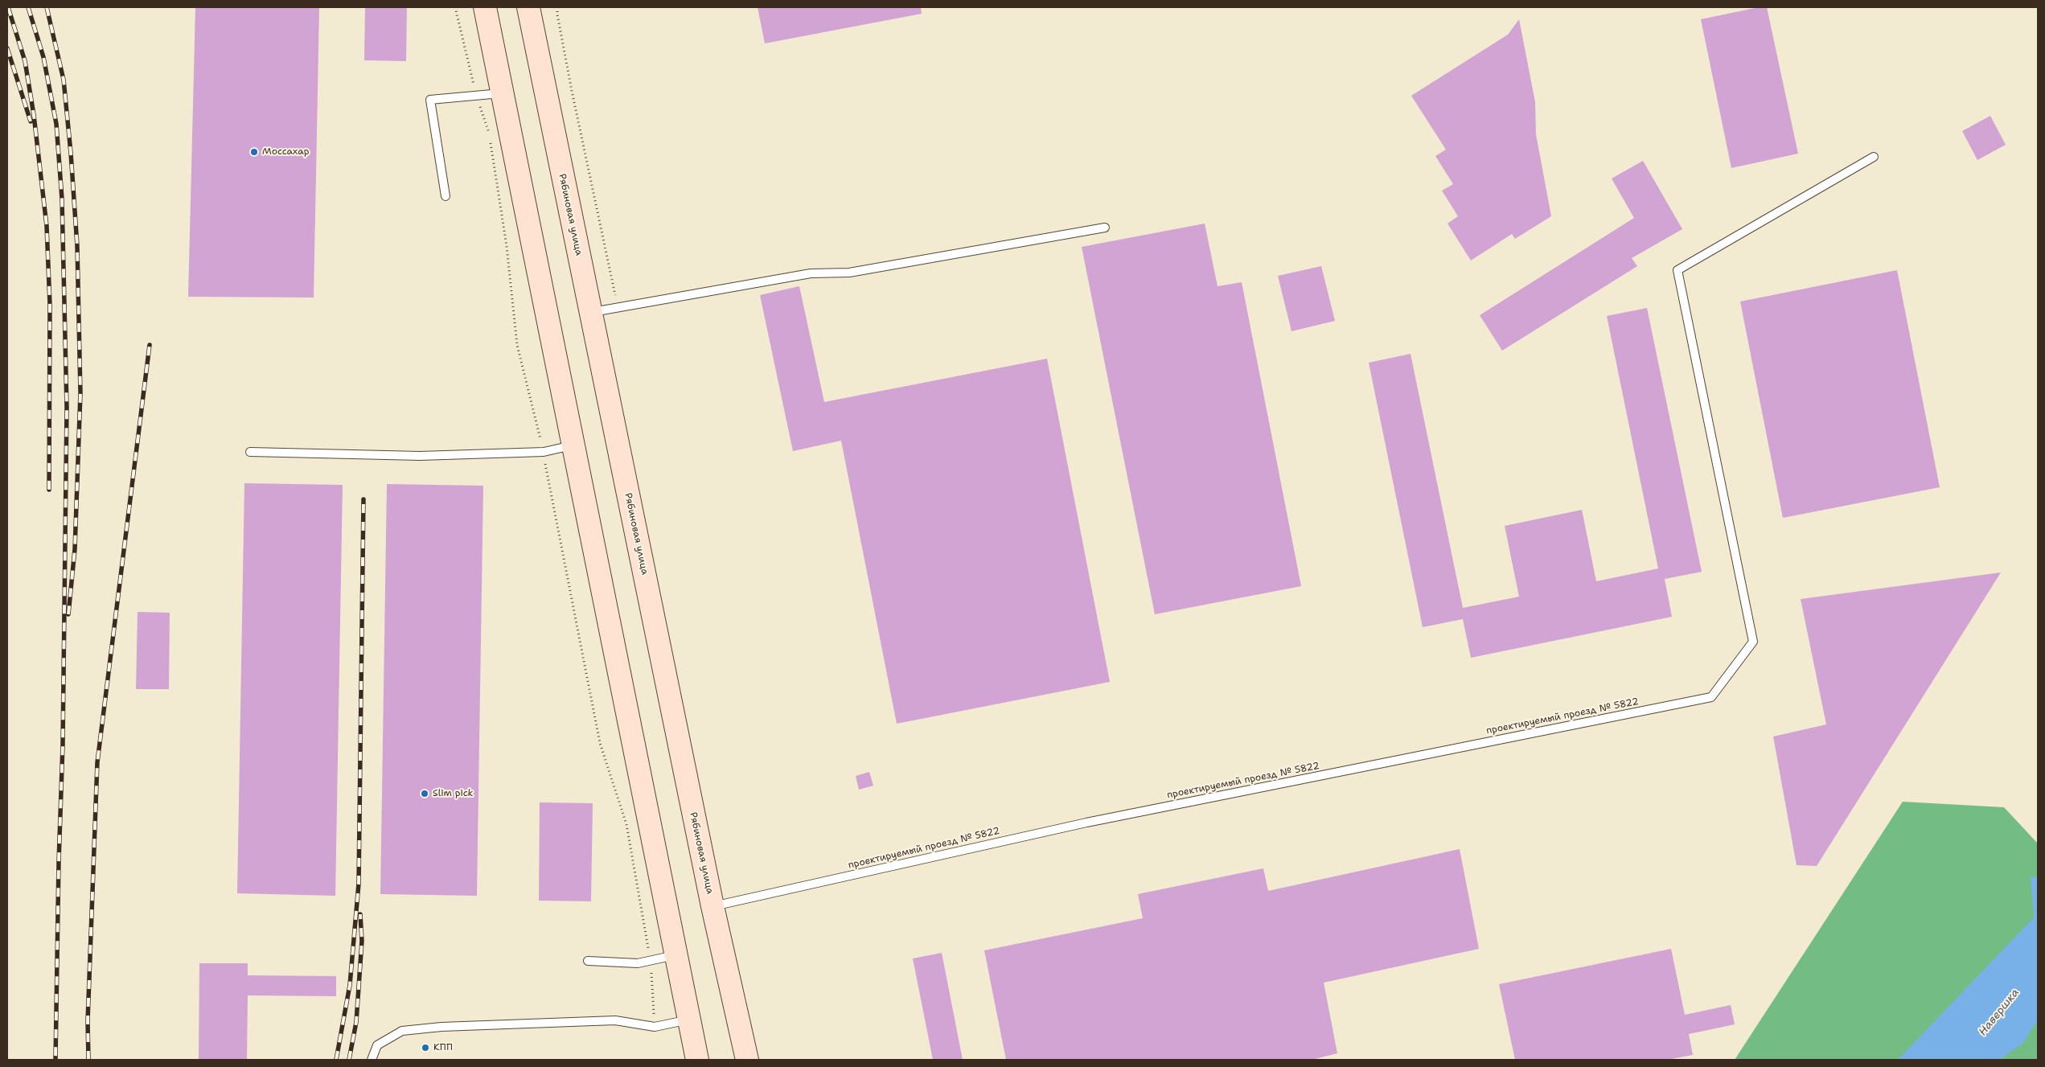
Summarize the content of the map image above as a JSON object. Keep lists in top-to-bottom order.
{
  "streets": {
    "main road": ["Рябиновая улица"],
    "lane": ["проектируемый проезд № 5822"]
  },
  "crossings": [
    ["Рябиновая улица", "проектируемый проезд № 5822"]
  ],
  "water": ["Навершка"],
  "places": ["Моссахар", "Slim pick", "КПП"]
}
